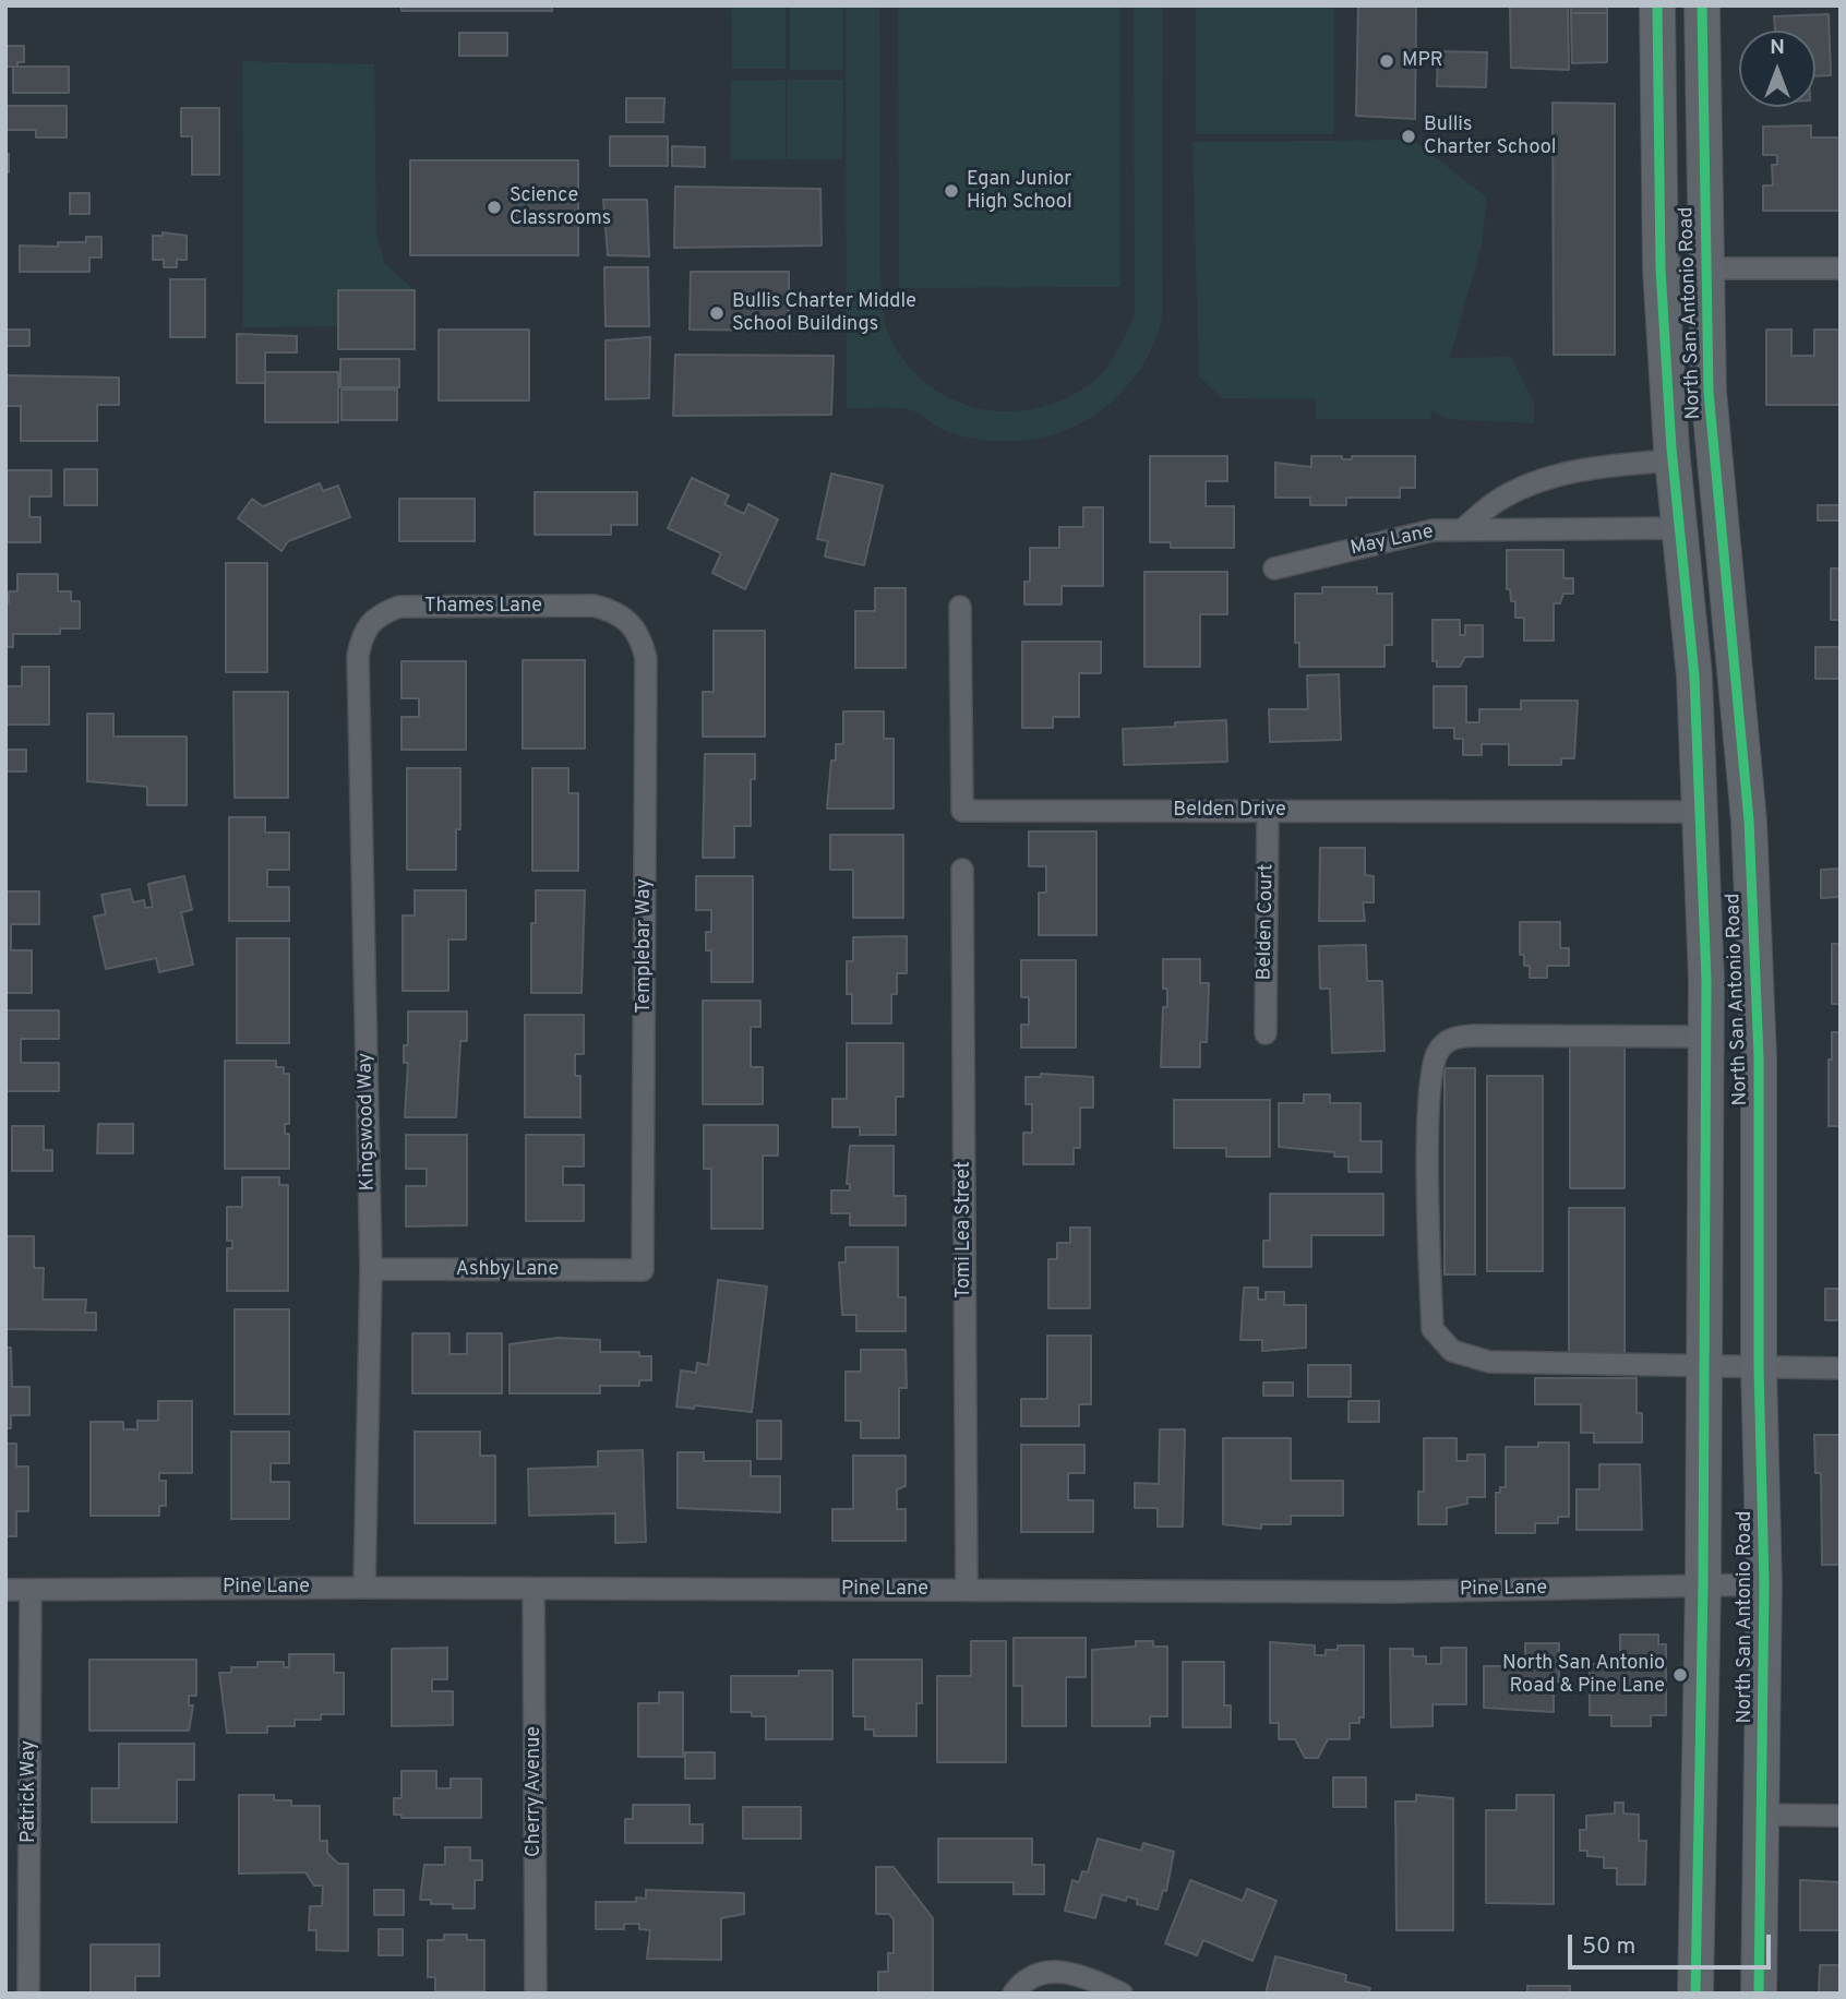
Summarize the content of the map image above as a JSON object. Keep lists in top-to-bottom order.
{
  "streets": {
    "main road": ["North San Antonio Road"],
    "street": [
      "May Lane",
      "Thames Lane",
      "Belden Drive",
      "Belden Court",
      "Templebar Way",
      "Kingswood Way",
      "Tomi Lea Street",
      "Ashby Lane",
      "Pine Lane",
      "Patrick Way",
      "Cherry Avenue"
    ]
  },
  "crossings": [
    ["North San Antonio Road", "May Lane"],
    ["North San Antonio Road", "Belden Drive"],
    ["North San Antonio Road", "Pine Lane"],
    ["Thames Lane", "Templebar Way"],
    ["Thames Lane", "Kingswood Way"],
    ["Belden Drive", "Belden Court"],
    ["Templebar Way", "Ashby Lane"],
    ["Kingswood Way", "Ashby Lane"],
    ["Kingswood Way", "Pine Lane"],
    ["Tomi Lea Street", "Pine Lane"],
    ["Pine Lane", "Patrick Way"],
    ["Pine Lane", "Cherry Avenue"]
  ],
  "places": [
    "MPR",
    "Bullis Charter School",
    "Egan Junior High School",
    "Science Classrooms",
    "Bullis Charter Middle School Buildings",
    "North San Antonio Road & Pine Lane"
  ],
  "scale_bar": "50 m",
  "north": "top"
}
